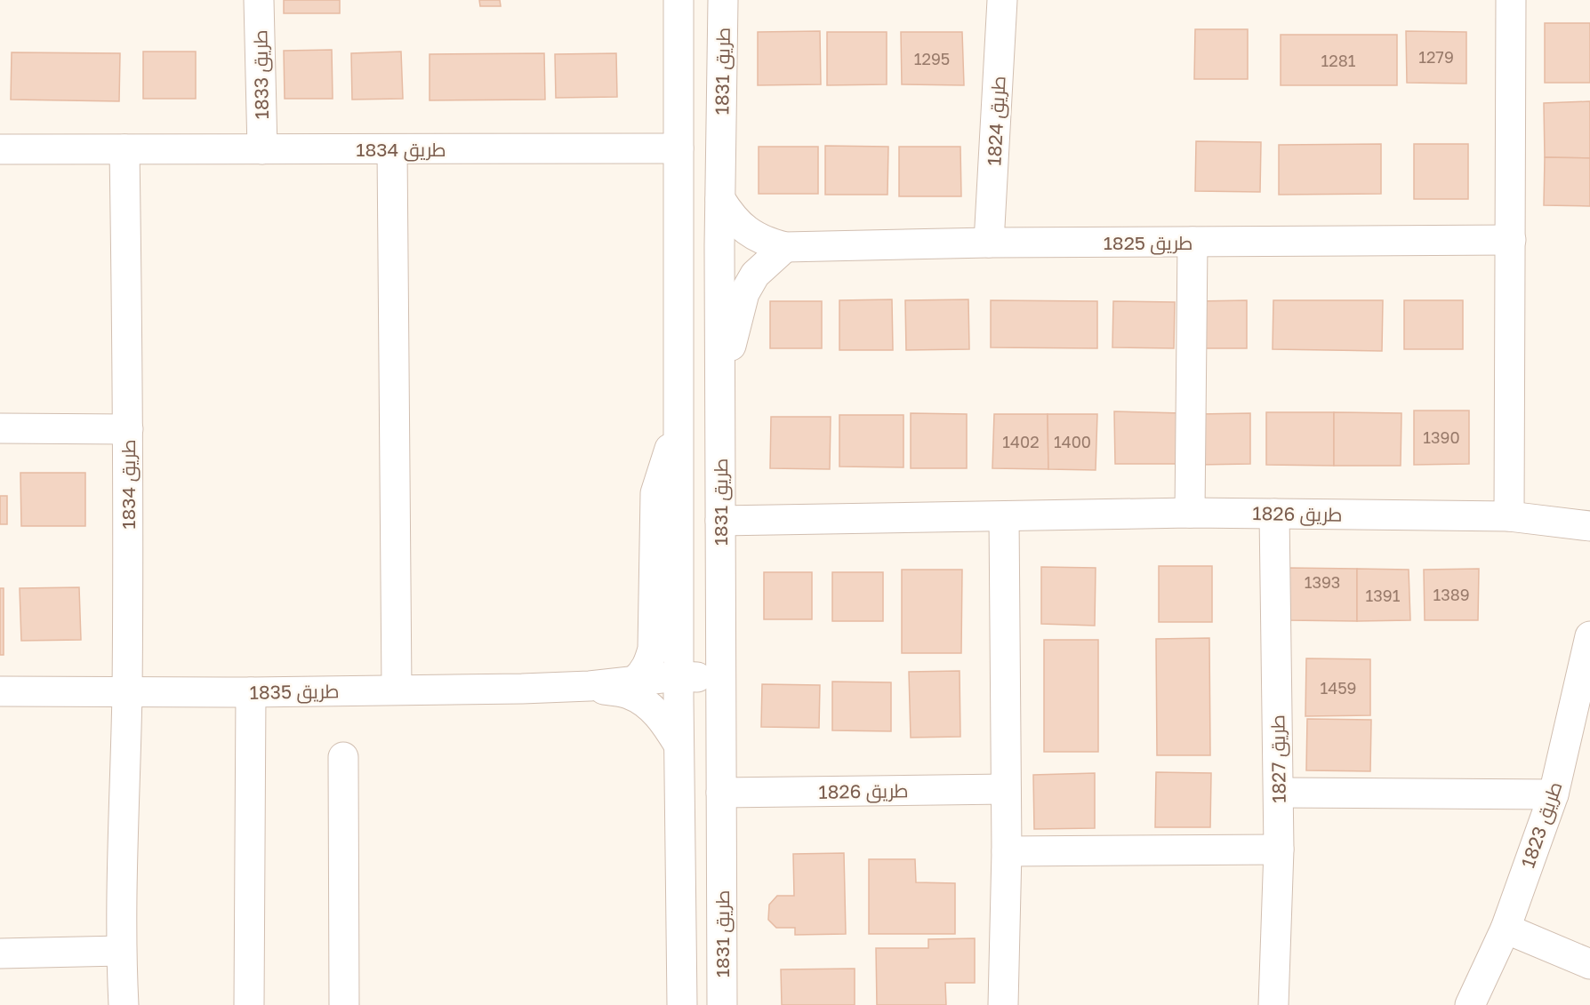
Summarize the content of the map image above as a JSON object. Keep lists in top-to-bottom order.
{
  "streets": {
    "street": [
      "طريق 1831",
      "طريق 1833",
      "طريق 1824",
      "طريق 1834",
      "طريق 1825",
      "طريق 1826",
      "طريق 1835",
      "طريق 1827",
      "طريق 1823"
    ]
  },
  "crossings": [
    ["طريق 1831", "طريق 1825"],
    ["طريق 1831", "طريق 1826"],
    ["طريق 1831", "طريق 1835"],
    ["طريق 1833", "طريق 1834"],
    ["طريق 1824", "طريق 1825"],
    ["طريق 1834", "طريق 1835"],
    ["طريق 1826", "طريق 1827"]
  ],
  "house_numbers": [
    "1279",
    "1295",
    "1281",
    "1390",
    "1402",
    "1400",
    "1393",
    "1389",
    "1391",
    "1459"
  ]
}
